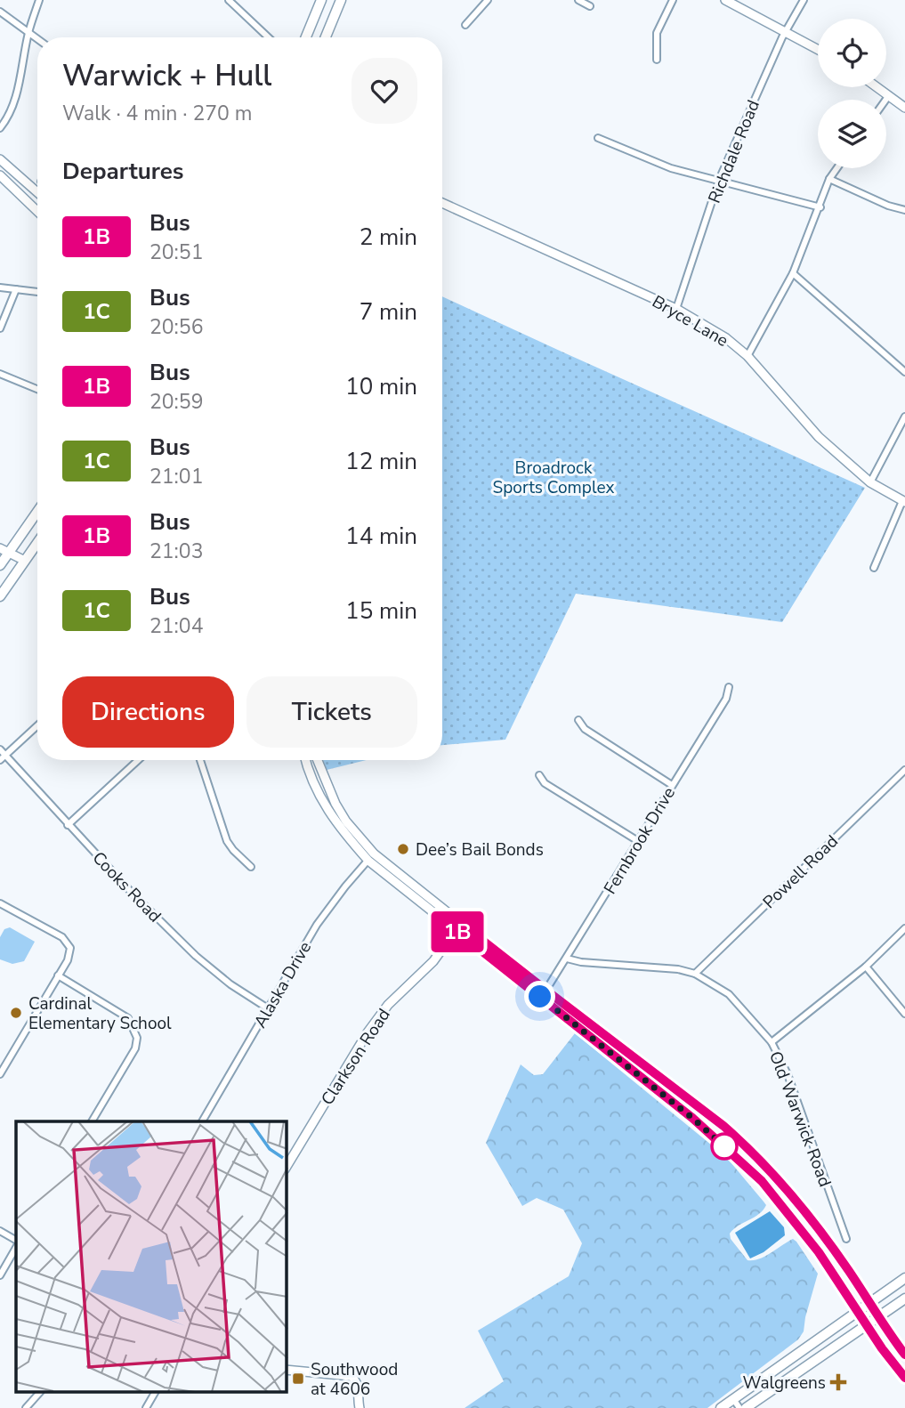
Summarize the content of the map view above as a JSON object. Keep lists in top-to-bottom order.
{
  "streets": {
    "main road": ["Bryce Lane", "Clarkson Road"],
    "street": [
      "Richdale Road",
      "Fernbrook Drive",
      "Powell Road",
      "Cooks Road",
      "Alaska Drive",
      "Old Warwick Road"
    ]
  },
  "crossings": [
    ["Richdale Road", "Bryce Lane"],
    ["Fernbrook Drive", "Old Warwick Road"],
    ["Powell Road", "Old Warwick Road"],
    ["Cooks Road", "Alaska Drive"]
  ],
  "parks": ["Broadrock Sports Complex"],
  "places": {
    "other": ["Dee’s Bail Bonds", "Cardinal Elementary School"],
    "transit": ["Southwood at 4606"],
    "health": ["Walgreens"]
  },
  "lines": ["bus line 1B"],
  "page": {
    "on_map": "1B",
    "heading": [
      ["Warwick + Hull", "Walk · 4 min · 270 m"],
      "Departures"
    ],
    "list": [
      {
        "mark": "1B",
        "name": "Bus",
        "note": "20:51",
        "value": "2 min"
      },
      {
        "mark": "1C",
        "name": "Bus",
        "note": "20:56",
        "value": "7 min"
      },
      {
        "mark": "1B",
        "name": "Bus",
        "note": "20:59",
        "value": "10 min"
      },
      {
        "mark": "1C",
        "name": "Bus",
        "note": "21:01",
        "value": "12 min"
      },
      {
        "mark": "1B",
        "name": "Bus",
        "note": "21:03",
        "value": "14 min"
      },
      {
        "mark": "1C",
        "name": "Bus",
        "note": "21:04",
        "value": "15 min"
      }
    ],
    "buttons": ["Directions", "Tickets"]
  }
}
